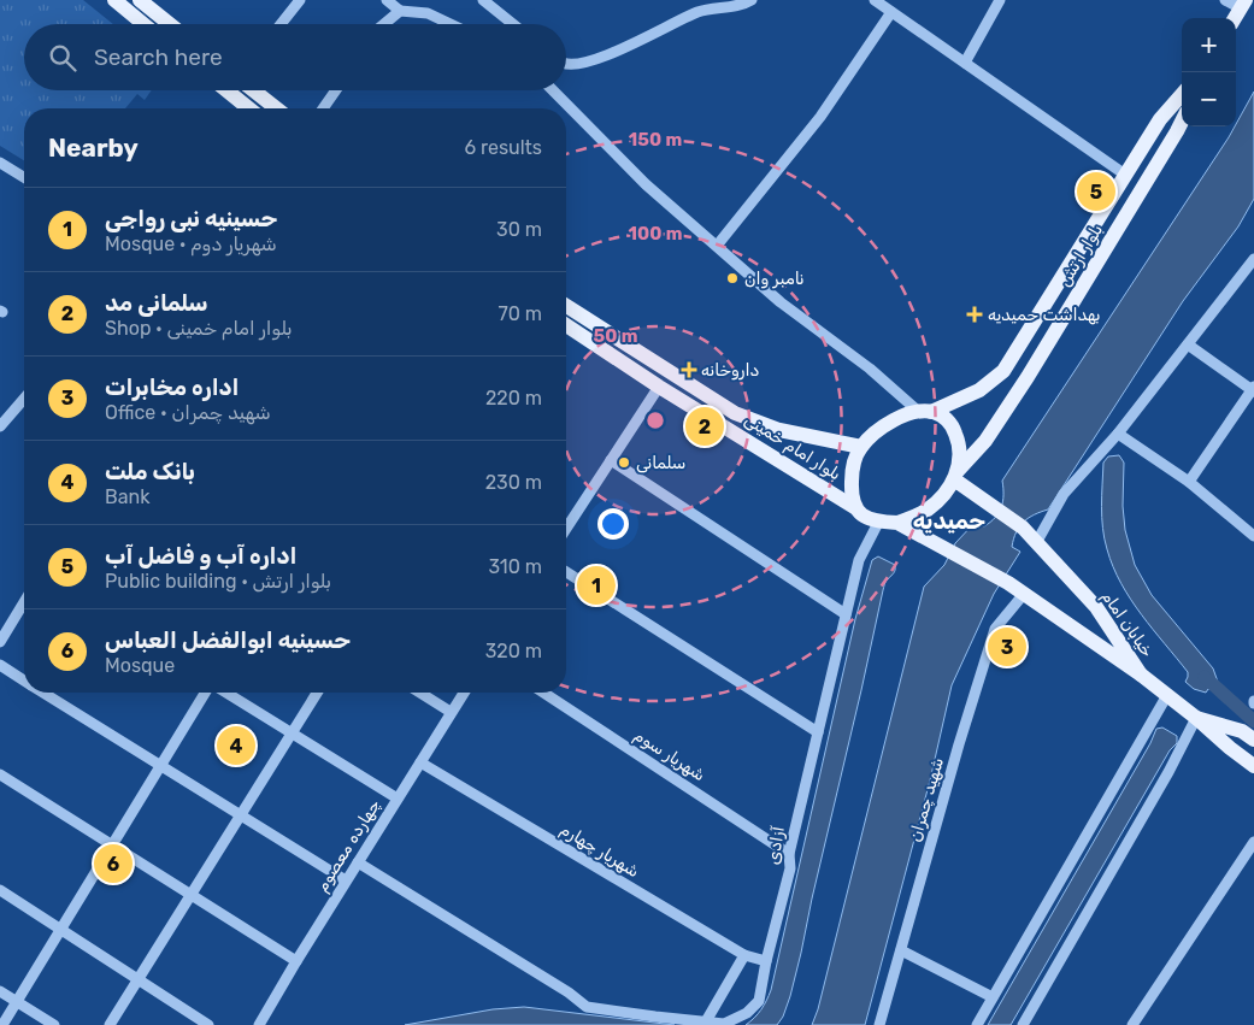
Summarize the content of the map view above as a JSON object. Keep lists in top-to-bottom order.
{
  "streets": {
    "main road": ["بلوار ارتش", "بلوار امام خمینی", "خیابان امام"],
    "street": [
      "شهریار سوم",
      "شهید چمران",
      "چهارده معصوم",
      "آزادی",
      "شهریار چهارم"
    ]
  },
  "crossings": [
    ["بلوار ارتش", "بلوار امام خمینی"],
    ["بلوار ارتش", "خیابان امام"],
    ["بلوار ارتش", "آزادی"],
    ["بلوار امام خمینی", "خیابان امام"],
    ["بلوار امام خمینی", "آزادی"],
    ["خیابان امام", "شهید چمران"],
    ["خیابان امام", "آزادی"],
    ["شهریار سوم", "آزادی"],
    ["چهارده معصوم", "آزادی"],
    ["چهارده معصوم", "شهریار چهارم"],
    ["آزادی", "شهریار چهارم"]
  ],
  "districts": ["حمیدیه"],
  "places": {
    "other": ["نامبر وان", "سلمانی"],
    "health": ["بهداشت حمیدیه", "داروخانه"]
  },
  "page": {
    "map_buttons": ["+", "−"],
    "search": "Search here",
    "heading": ["Nearby", "6 results"],
    "pins": [
      "5",
      "2",
      "1",
      "3",
      "4",
      "6"
    ],
    "list": [
      {
        "mark": "1",
        "name": "حسینیه نبی رواجی",
        "note": "Mosque · شهریار دوم",
        "value": "30 m"
      },
      {
        "mark": "2",
        "name": "سلمانی مد",
        "note": "Shop · بلوار امام خمینی",
        "value": "70 m"
      },
      {
        "mark": "3",
        "name": "اداره مخابرات",
        "note": "Office · شهید چمران",
        "value": "220 m"
      },
      {
        "mark": "4",
        "name": "بانک ملت",
        "note": "Bank",
        "value": "230 m"
      },
      {
        "mark": "5",
        "name": "اداره آب و فاضل آب",
        "note": "Public building · بلوار ارتش",
        "value": "310 m"
      },
      {
        "mark": "6",
        "name": "حسینیه ابوالفضل العباس",
        "note": "Mosque",
        "value": "320 m"
      }
    ]
  },
  "rings": ["150 m", "100 m", "50 m"]
}
